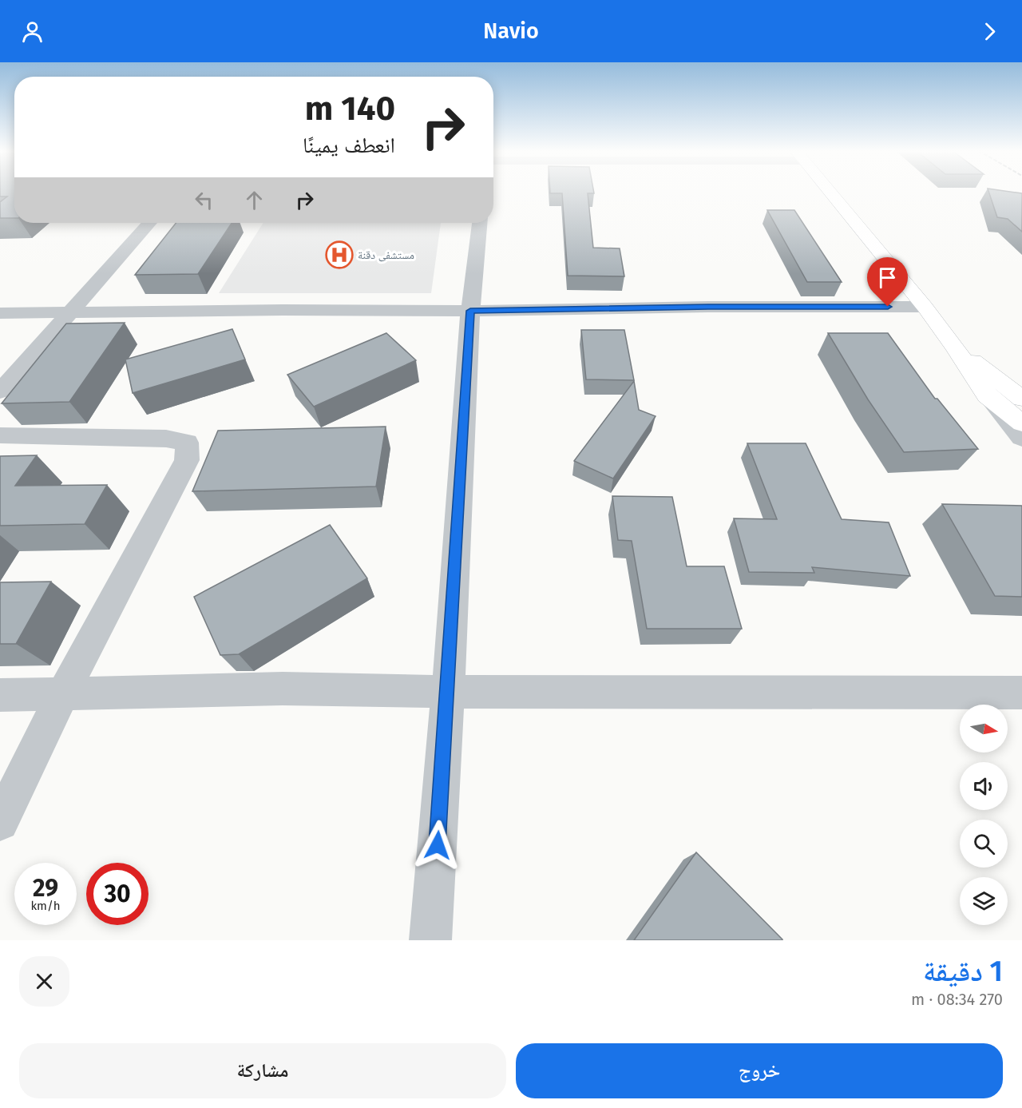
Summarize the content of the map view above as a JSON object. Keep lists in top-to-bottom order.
{
  "places": {
    "hospital": ["مستشفى دقنة"]
  },
  "north": "right",
  "page": {
    "header": "Navio",
    "turn": ["140 m", "انعطف يمينًا"],
    "speed": "29 km/h",
    "limit": "30",
    "heading": ["1 دقيقة", "270 m · 08:34"],
    "buttons": ["خروج", "مشاركة"]
  }
}
